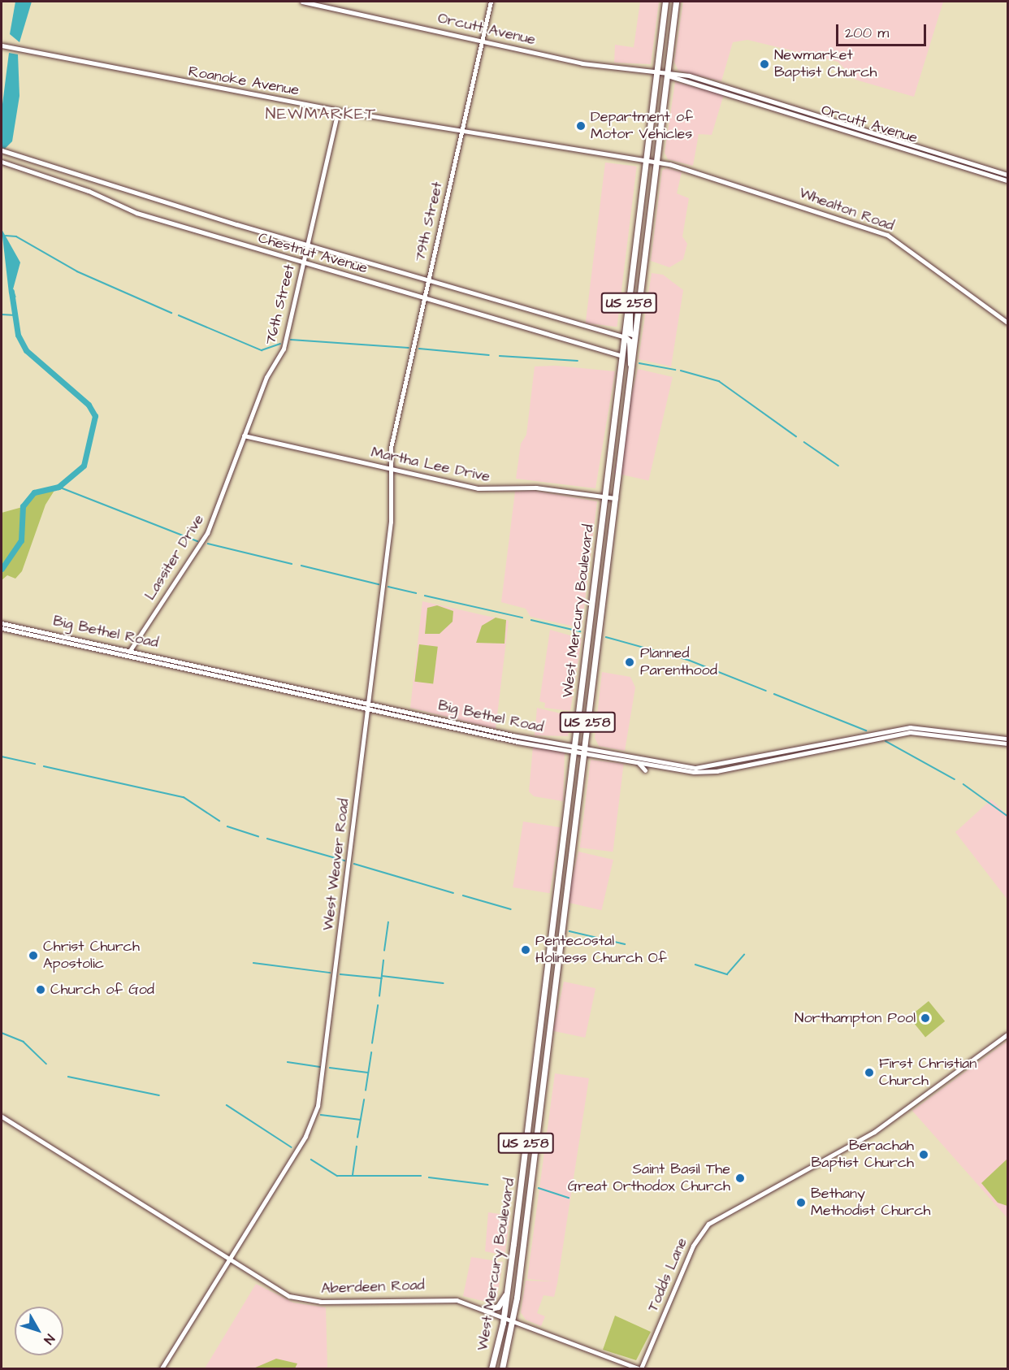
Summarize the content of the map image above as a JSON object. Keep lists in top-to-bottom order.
{
  "streets": {
    "highway": ["US 258", "West Mercury Boulevard"],
    "street": [
      "Orcutt Avenue",
      "Roanoke Avenue",
      "Whealton Road",
      "79th Street",
      "Chestnut Avenue",
      "76th Street",
      "Martha Lee Drive",
      "Lassiter Drive",
      "Big Bethel Road",
      "West Weaver Road",
      "Todds Lane",
      "Aberdeen Road"
    ]
  },
  "crossings": [
    ["Orcutt Avenue", "79th Street"],
    ["Orcutt Avenue", "West Mercury Boulevard"],
    ["Roanoke Avenue", "Whealton Road"],
    ["Roanoke Avenue", "79th Street"],
    ["Roanoke Avenue", "76th Street"],
    ["Roanoke Avenue", "West Mercury Boulevard"],
    ["Whealton Road", "West Mercury Boulevard"],
    ["79th Street", "Chestnut Avenue"],
    ["79th Street", "West Weaver Road"],
    ["Chestnut Avenue", "76th Street"],
    ["Chestnut Avenue", "West Mercury Boulevard"],
    ["76th Street", "Lassiter Drive"],
    ["Martha Lee Drive", "Lassiter Drive"],
    ["Martha Lee Drive", "West Mercury Boulevard"],
    ["Martha Lee Drive", "West Weaver Road"],
    ["Lassiter Drive", "Big Bethel Road"],
    ["West Mercury Boulevard", "Big Bethel Road"],
    ["West Mercury Boulevard", "Aberdeen Road"],
    ["Big Bethel Road", "West Weaver Road"],
    ["West Weaver Road", "Aberdeen Road"],
    ["Todds Lane", "Aberdeen Road"]
  ],
  "districts": ["NEWMARKET"],
  "places": [
    "Newmarket Baptist Church",
    "Department of Motor Vehicles",
    "Planned Parenthood",
    "Pentecostal Holiness Church Of",
    "Christ Church Apostolic",
    "Church of God",
    "Northampton Pool",
    "First Christian Church",
    "Berachah Baptist Church",
    "Saint Basil The Great Orthodox Church",
    "Bethany Methodist Church"
  ],
  "scale_bar": "200 m",
  "north": "bottom right"
}
